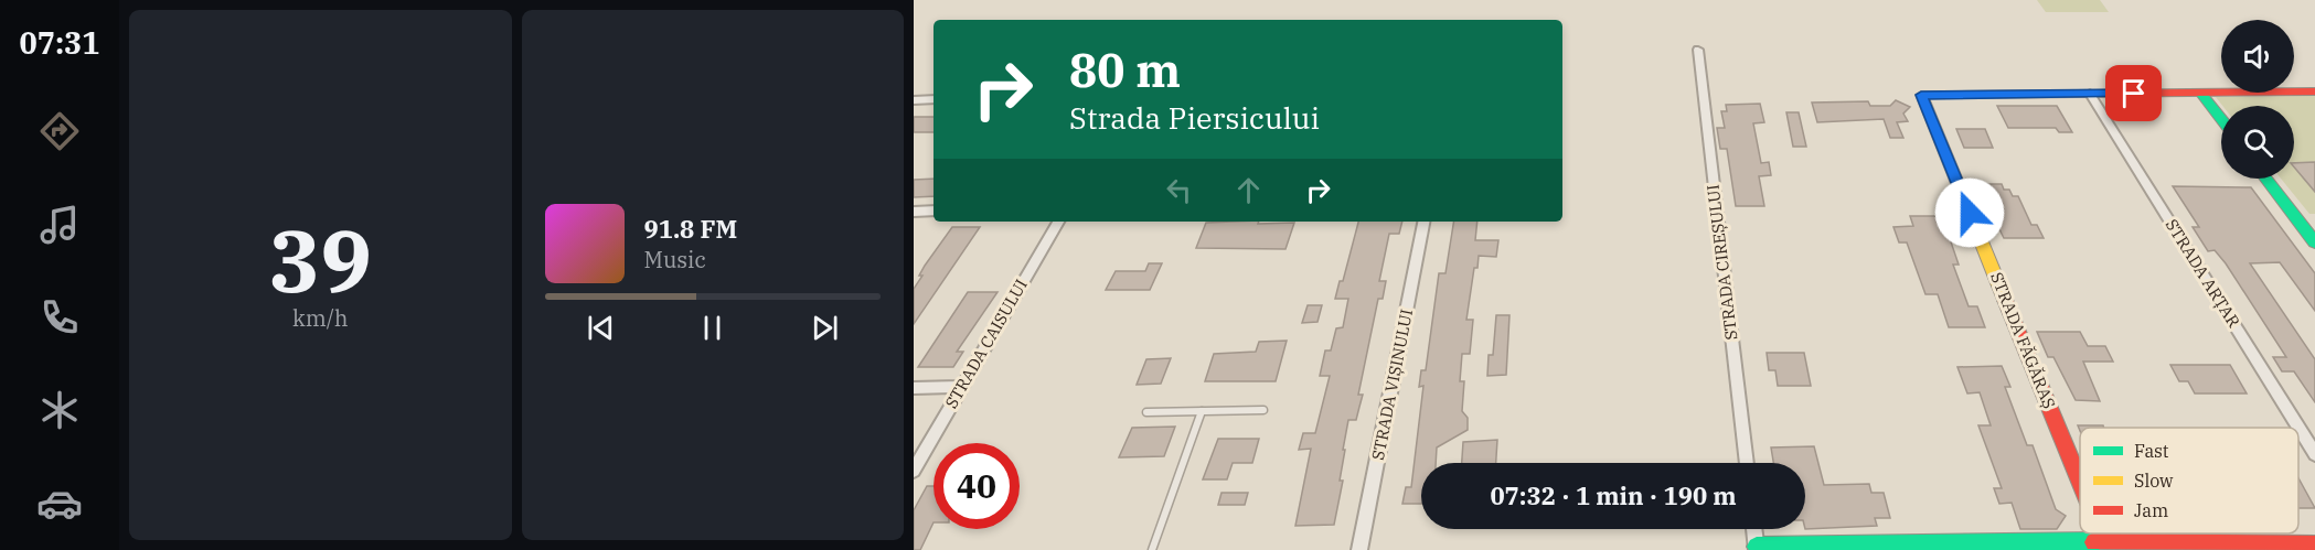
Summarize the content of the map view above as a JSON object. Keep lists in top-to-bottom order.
{
  "streets": {
    "street": [
      "STRADA CIREȘULUI",
      "STRADA ARȚAR",
      "STRADA FĂGĂRAȘ",
      "STRADA CAISULUI",
      "STRADA VIȘINULUI"
    ]
  },
  "crossings": [
    ["STRADA ARȚAR", "STRADA FĂGĂRAȘ"]
  ],
  "legend": ["Fast", "Slow", "Jam"],
  "page": {
    "tabs": "07:31",
    "tile": ["39", "km/h"],
    "turn": ["80 m", "Strada Piersicului"],
    "song": ["91.8 FM", "Music"],
    "limit": "40",
    "trip": "07:32 · 1 min · 190 m"
  }
}
